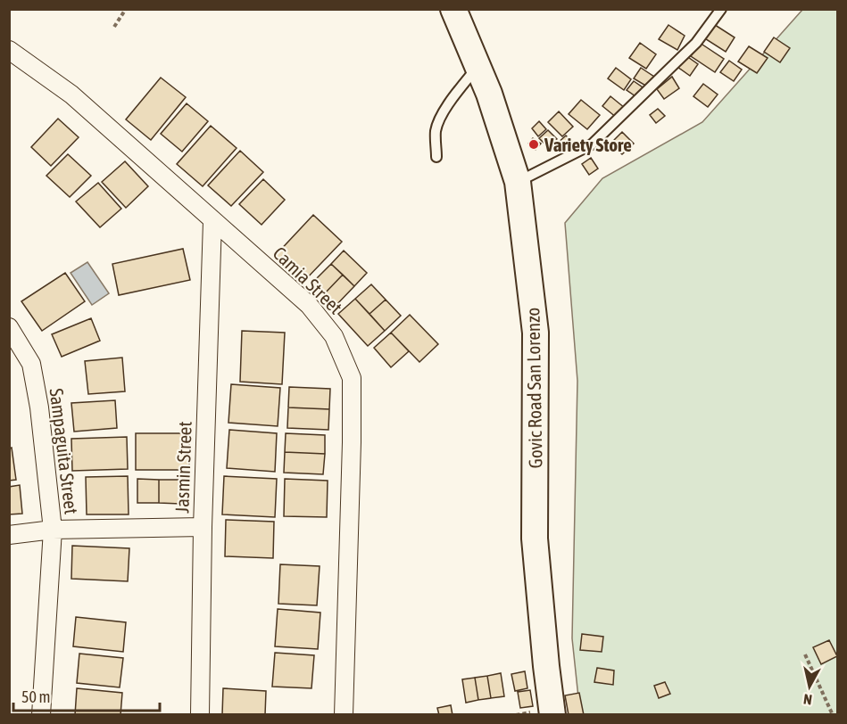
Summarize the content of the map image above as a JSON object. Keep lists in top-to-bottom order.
{
  "streets": {
    "main road": ["Govic Road San Lorenzo"],
    "street": ["Camia Street", "Sampaguita Street", "Jasmin Street"]
  },
  "crossings": [
    ["Camia Street", "Jasmin Street"]
  ],
  "places": ["Variety Store"],
  "scale_bar": "50 m",
  "north": "bottom"
}
